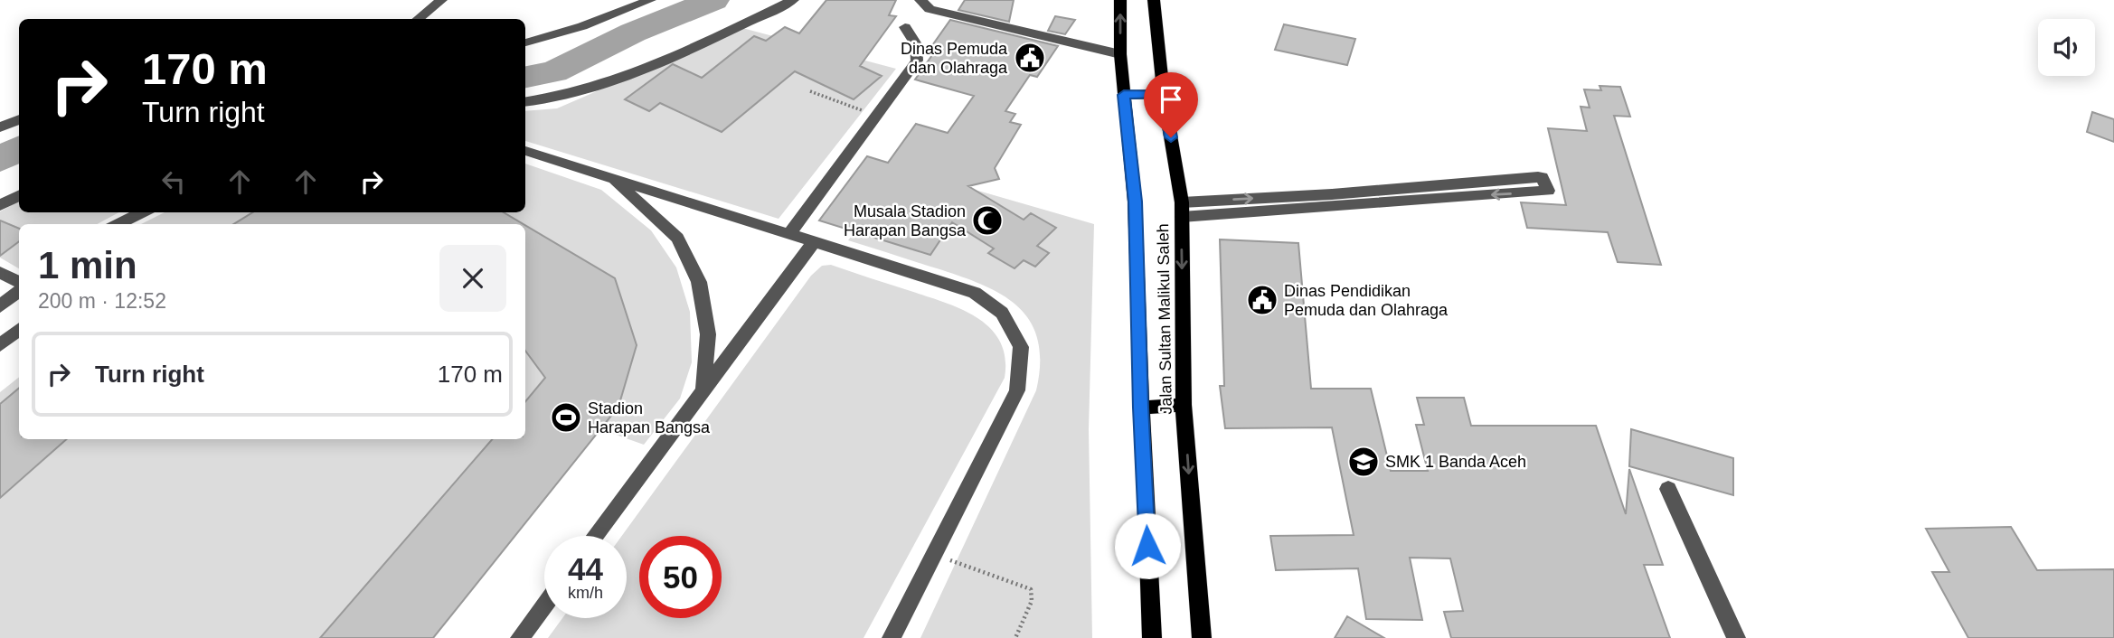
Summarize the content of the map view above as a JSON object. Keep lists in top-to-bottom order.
{
  "streets": {
    "main road": ["Jalan Sultan Malikul Saleh"]
  },
  "places": {
    "public building": ["Dinas Pemuda dan Olahraga", "Dinas Pendidikan Pemuda dan Olahraga"],
    "mosque": ["Musala Stadion Harapan Bangsa"],
    "sports": ["Stadion Harapan Bangsa"],
    "school or university": ["SMK 1 Banda Aceh"]
  },
  "page": {
    "turn": ["170 m", "Turn right"],
    "heading": ["1 min", "200 m · 12:52"],
    "list": [
      {
        "name": "Turn right",
        "value": "170 m"
      }
    ],
    "speed": "44 km/h",
    "limit": "50"
  }
}
